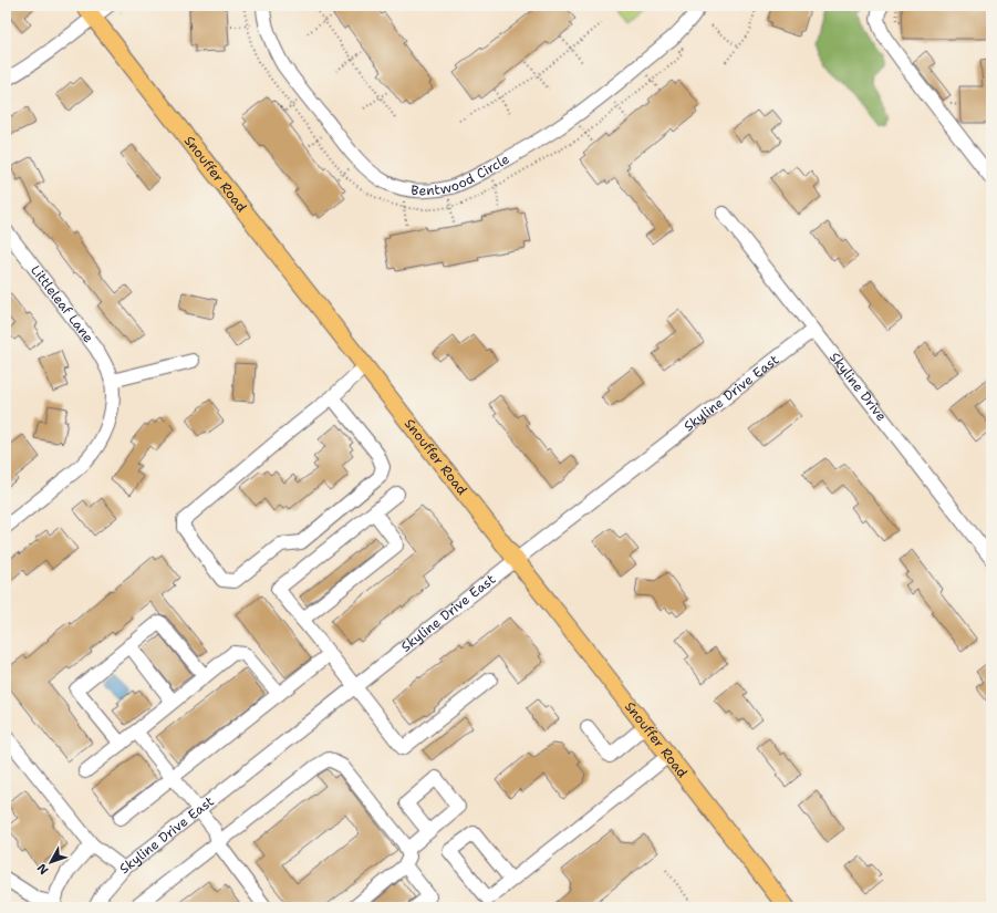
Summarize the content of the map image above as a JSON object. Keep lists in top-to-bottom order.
{
  "streets": {
    "main road": ["Snouffer Road"],
    "street": [
      "Bentwood Circle",
      "Littleleaf Lane",
      "Skyline Drive",
      "Skyline Drive East"
    ]
  },
  "crossings": [
    ["Snouffer Road", "Skyline Drive East"],
    ["Skyline Drive", "Skyline Drive East"]
  ],
  "north": "bottom left"
}
